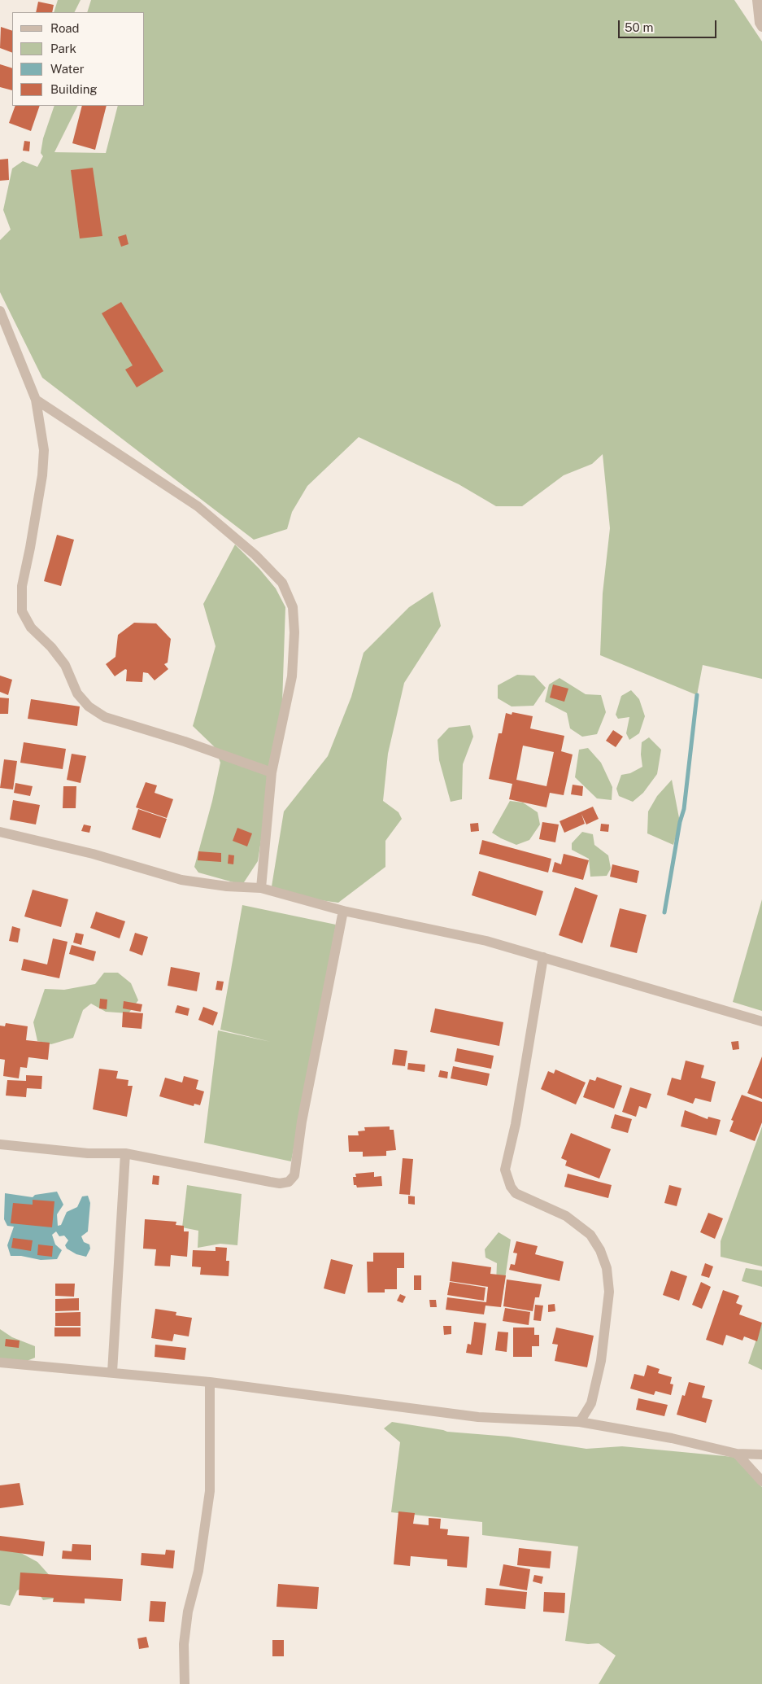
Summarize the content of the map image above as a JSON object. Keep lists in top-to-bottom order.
{
  "legend": [
    "Road",
    "Park",
    "Water",
    "Building"
  ],
  "scale_bar": "50 m"
}
